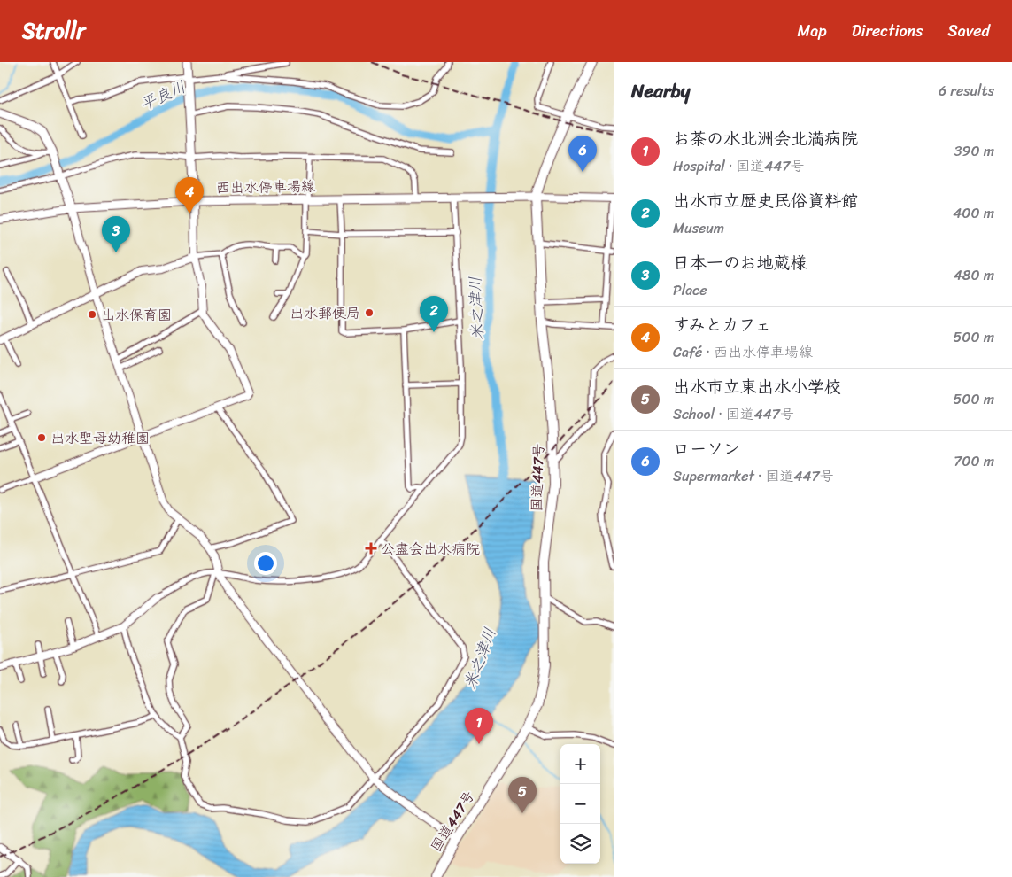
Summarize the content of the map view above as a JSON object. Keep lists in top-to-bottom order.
{
  "streets": {
    "highway": ["国道447号"],
    "main road": ["西出水停車場線"]
  },
  "crossings": [
    ["西出水停車場線", "国道447号"]
  ],
  "water": ["平良川", "米之津川"],
  "places": {
    "other": ["出水郵便局", "出水保育園", "出水聖母幼稚園"],
    "health": ["公盡会出水病院"]
  },
  "page": {
    "header": "Strollr",
    "nav": ["Map", "Directions", "Saved"],
    "heading": ["Nearby", "6 results"],
    "list": [
      {
        "mark": "1",
        "name": "お茶の水北洲会北満病院",
        "note": "Hospital · 国道447号",
        "value": "390 m"
      },
      {
        "mark": "2",
        "name": "出水市立歴史民俗資料館",
        "note": "Museum",
        "value": "400 m"
      },
      {
        "mark": "3",
        "name": "日本一のお地蔵様",
        "note": "Place",
        "value": "480 m"
      },
      {
        "mark": "4",
        "name": "すみとカフェ",
        "note": "Café · 西出水停車場線",
        "value": "500 m"
      },
      {
        "mark": "5",
        "name": "出水市立東出水小学校",
        "note": "School · 国道447号",
        "value": "500 m"
      },
      {
        "mark": "6",
        "name": "ローソン",
        "note": "Supermarket · 国道447号",
        "value": "700 m"
      }
    ],
    "pins": [
      "6",
      "4",
      "3",
      "2",
      "1",
      "5"
    ],
    "map_buttons": ["+", "−"]
  }
}
